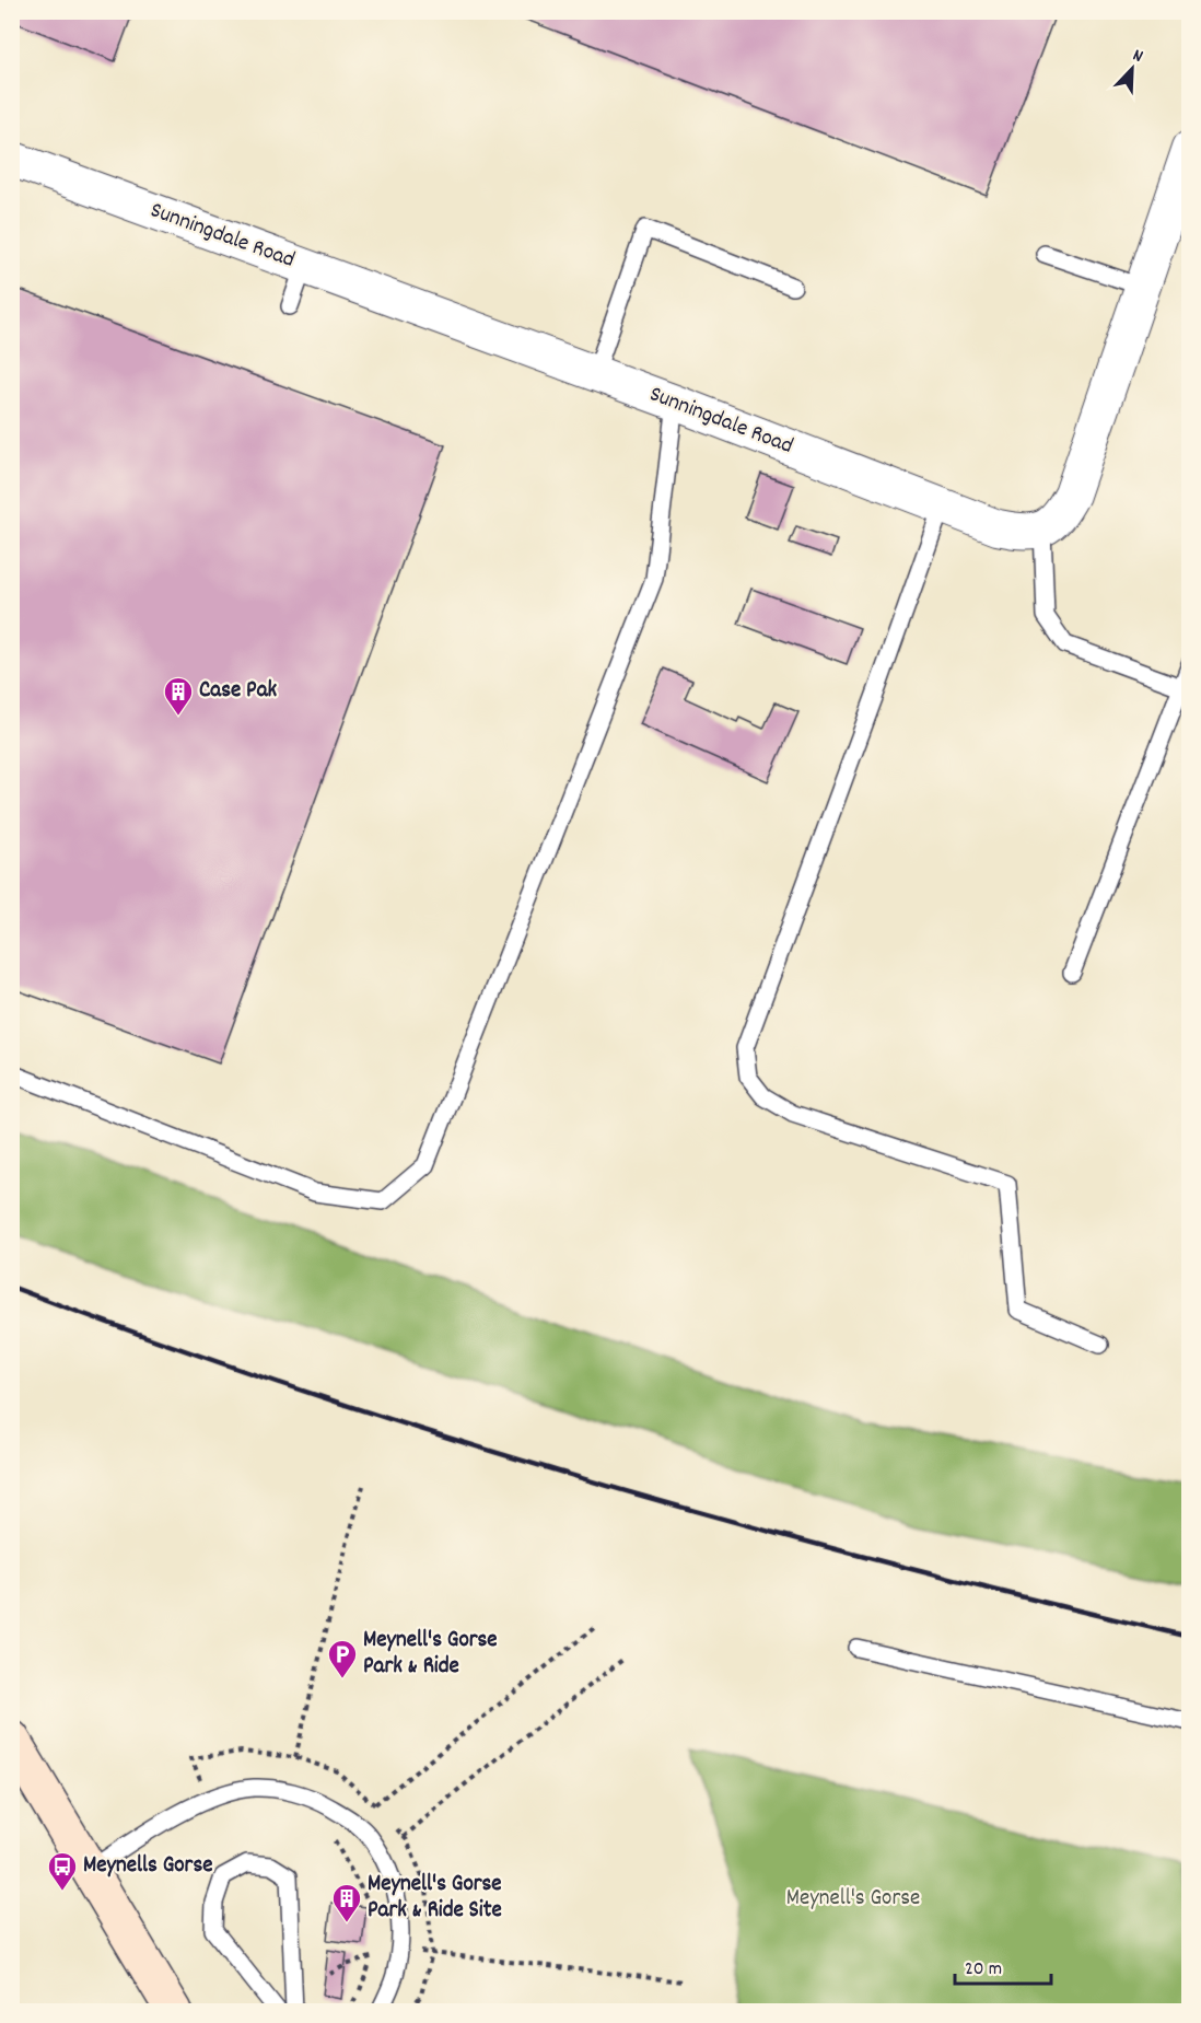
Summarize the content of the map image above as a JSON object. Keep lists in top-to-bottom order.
{
  "streets": {
    "street": ["Sunningdale Road"]
  },
  "parks": ["Meynell's Gorse"],
  "places": {
    "building": ["Case Pak", "Meynell's Gorse Park & Ride Site"],
    "parking": ["Meynell's Gorse Park & Ride"],
    "bus stop": ["Meynells Gorse"]
  },
  "scale_bar": "20 m",
  "north": "top right"
}
